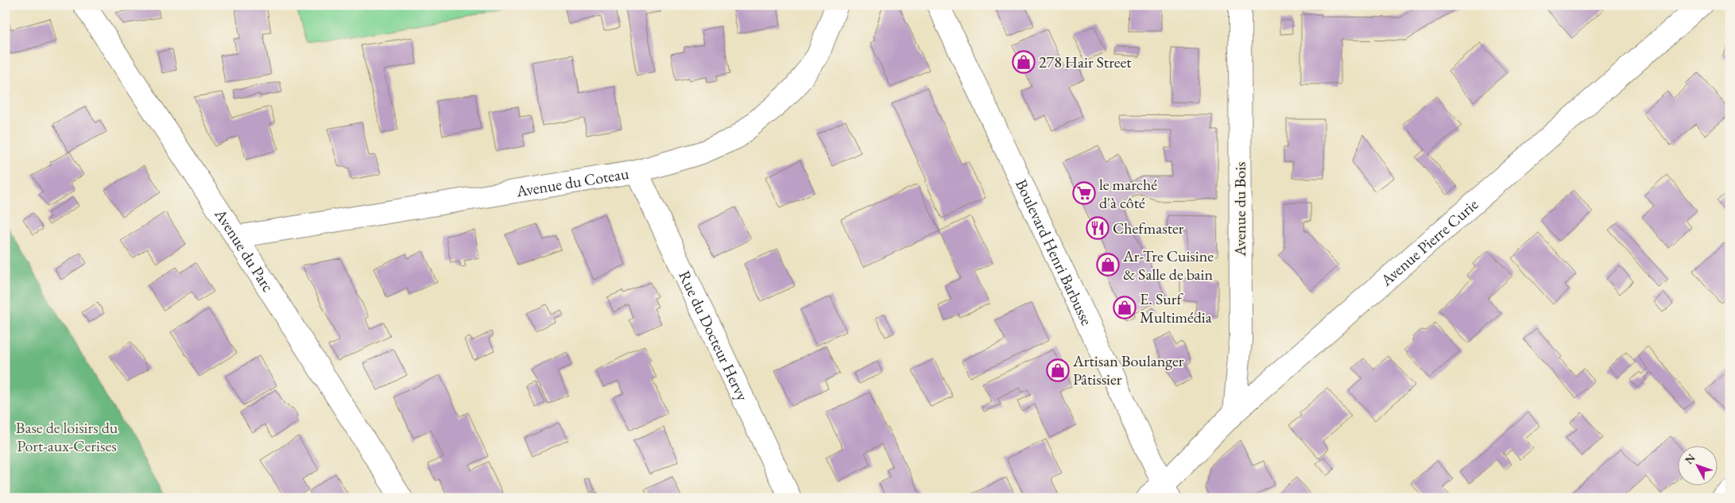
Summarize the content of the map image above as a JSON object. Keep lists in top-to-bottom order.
{
  "streets": {
    "street": [
      "Avenue du Coteau",
      "Avenue du Bois",
      "Avenue Pierre Curie",
      "Avenue du Parc",
      "Boulevard Henri Barbusse",
      "Rue du Docteur Hervy"
    ]
  },
  "crossings": [
    ["Avenue du Coteau", "Avenue du Parc"],
    ["Avenue du Coteau", "Rue du Docteur Hervy"],
    ["Avenue du Bois", "Avenue Pierre Curie"],
    ["Avenue Pierre Curie", "Boulevard Henri Barbusse"]
  ],
  "parks": ["Base de loisirs du Port-aux-Cerises"],
  "places": {
    "shop": [
      "278 Hair Street",
      "Ar-Tre Cuisine & Salle de bain",
      "E. Surf Multimédia",
      "Artisan Boulanger Pâtissier"
    ],
    "supermarket": ["le marché d'à côté"],
    "restaurant": ["Chefmaster"]
  },
  "north": "top left"
}
